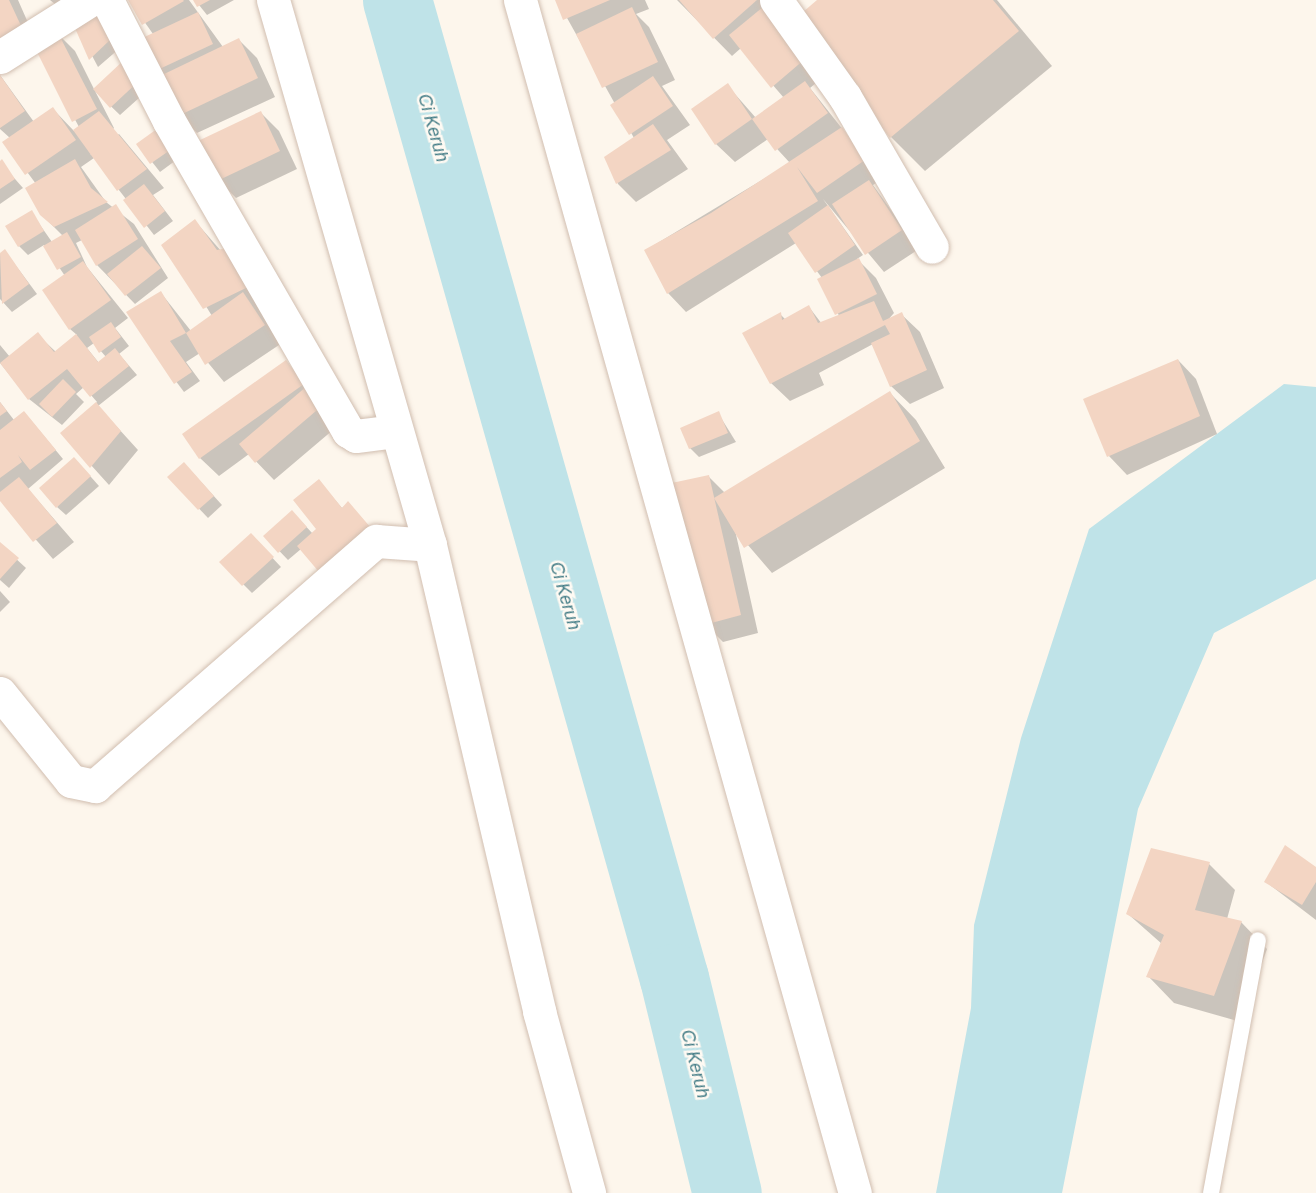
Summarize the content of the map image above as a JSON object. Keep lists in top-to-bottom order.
{
  "water": ["Ci Keruh"]
}
